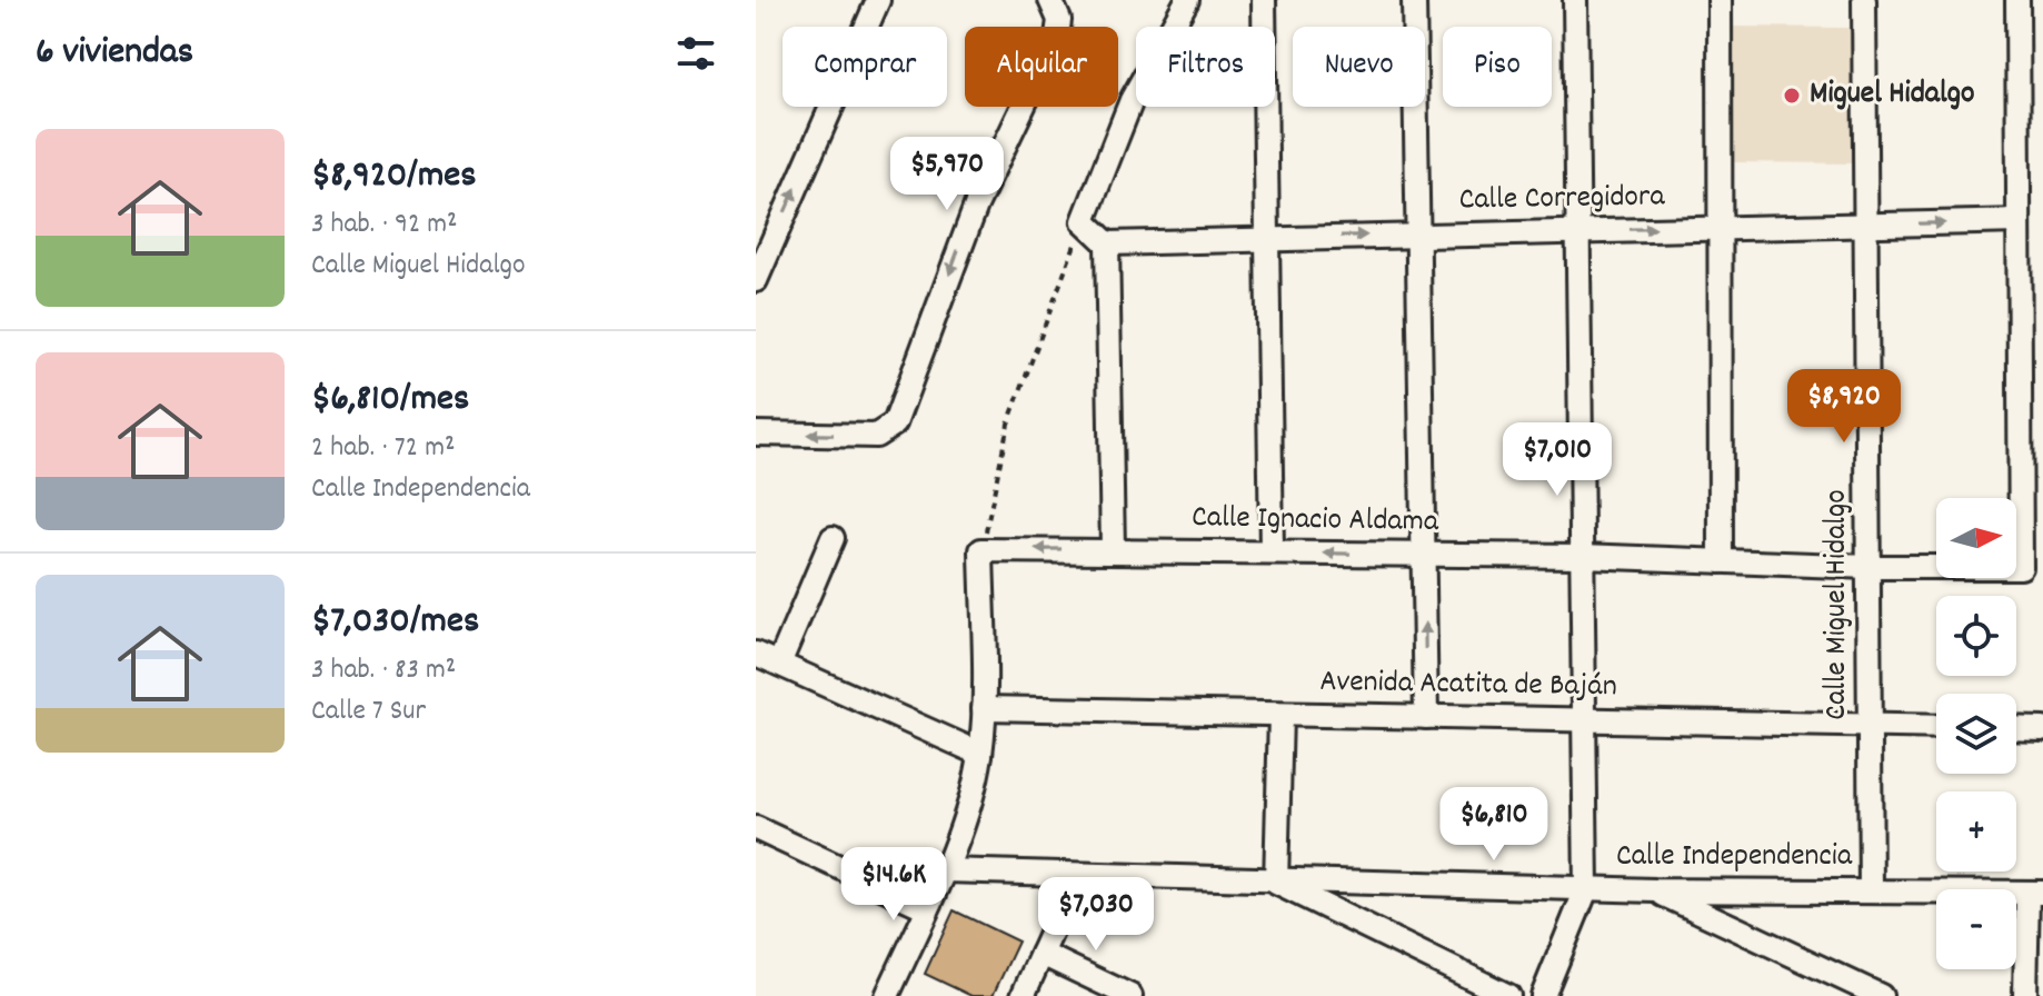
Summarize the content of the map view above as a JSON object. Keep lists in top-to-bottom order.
{
  "streets": {
    "street": [
      "Calle Corregidora",
      "Calle Ignacio Aldama",
      "Calle Miguel Hidalgo",
      "Avenida Acatita de Baján",
      "Calle Independencia"
    ]
  },
  "crossings": [
    ["Calle Corregidora", "Calle Ignacio Aldama"],
    ["Calle Corregidora", "Calle Miguel Hidalgo"],
    ["Calle Ignacio Aldama", "Calle Miguel Hidalgo"],
    ["Calle Miguel Hidalgo", "Avenida Acatita de Baján"],
    ["Calle Miguel Hidalgo", "Calle Independencia"]
  ],
  "one_way": ["Calle Corregidora"],
  "places": ["Miguel Hidalgo"],
  "north": "right",
  "page": {
    "heading": "6 viviendas",
    "chip": [
      "Comprar",
      "Alquilar",
      "Filtros",
      "Nuevo",
      "Piso"
    ],
    "list": [
      {
        "name": "$8,920/mes",
        "note": "3 hab. · 92 m² · Calle Miguel Hidalgo"
      },
      {
        "name": "$6,810/mes",
        "note": "2 hab. · 72 m² · Calle Independencia"
      },
      {
        "name": "$7,030/mes",
        "note": "3 hab. · 83 m² · Calle 7 Sur"
      }
    ],
    "price": [
      "$5,970",
      "$8,920",
      "$7,010",
      "$6,810",
      "$14.6K",
      "$7,030"
    ],
    "map_buttons": ["+", "−"]
  }
}
